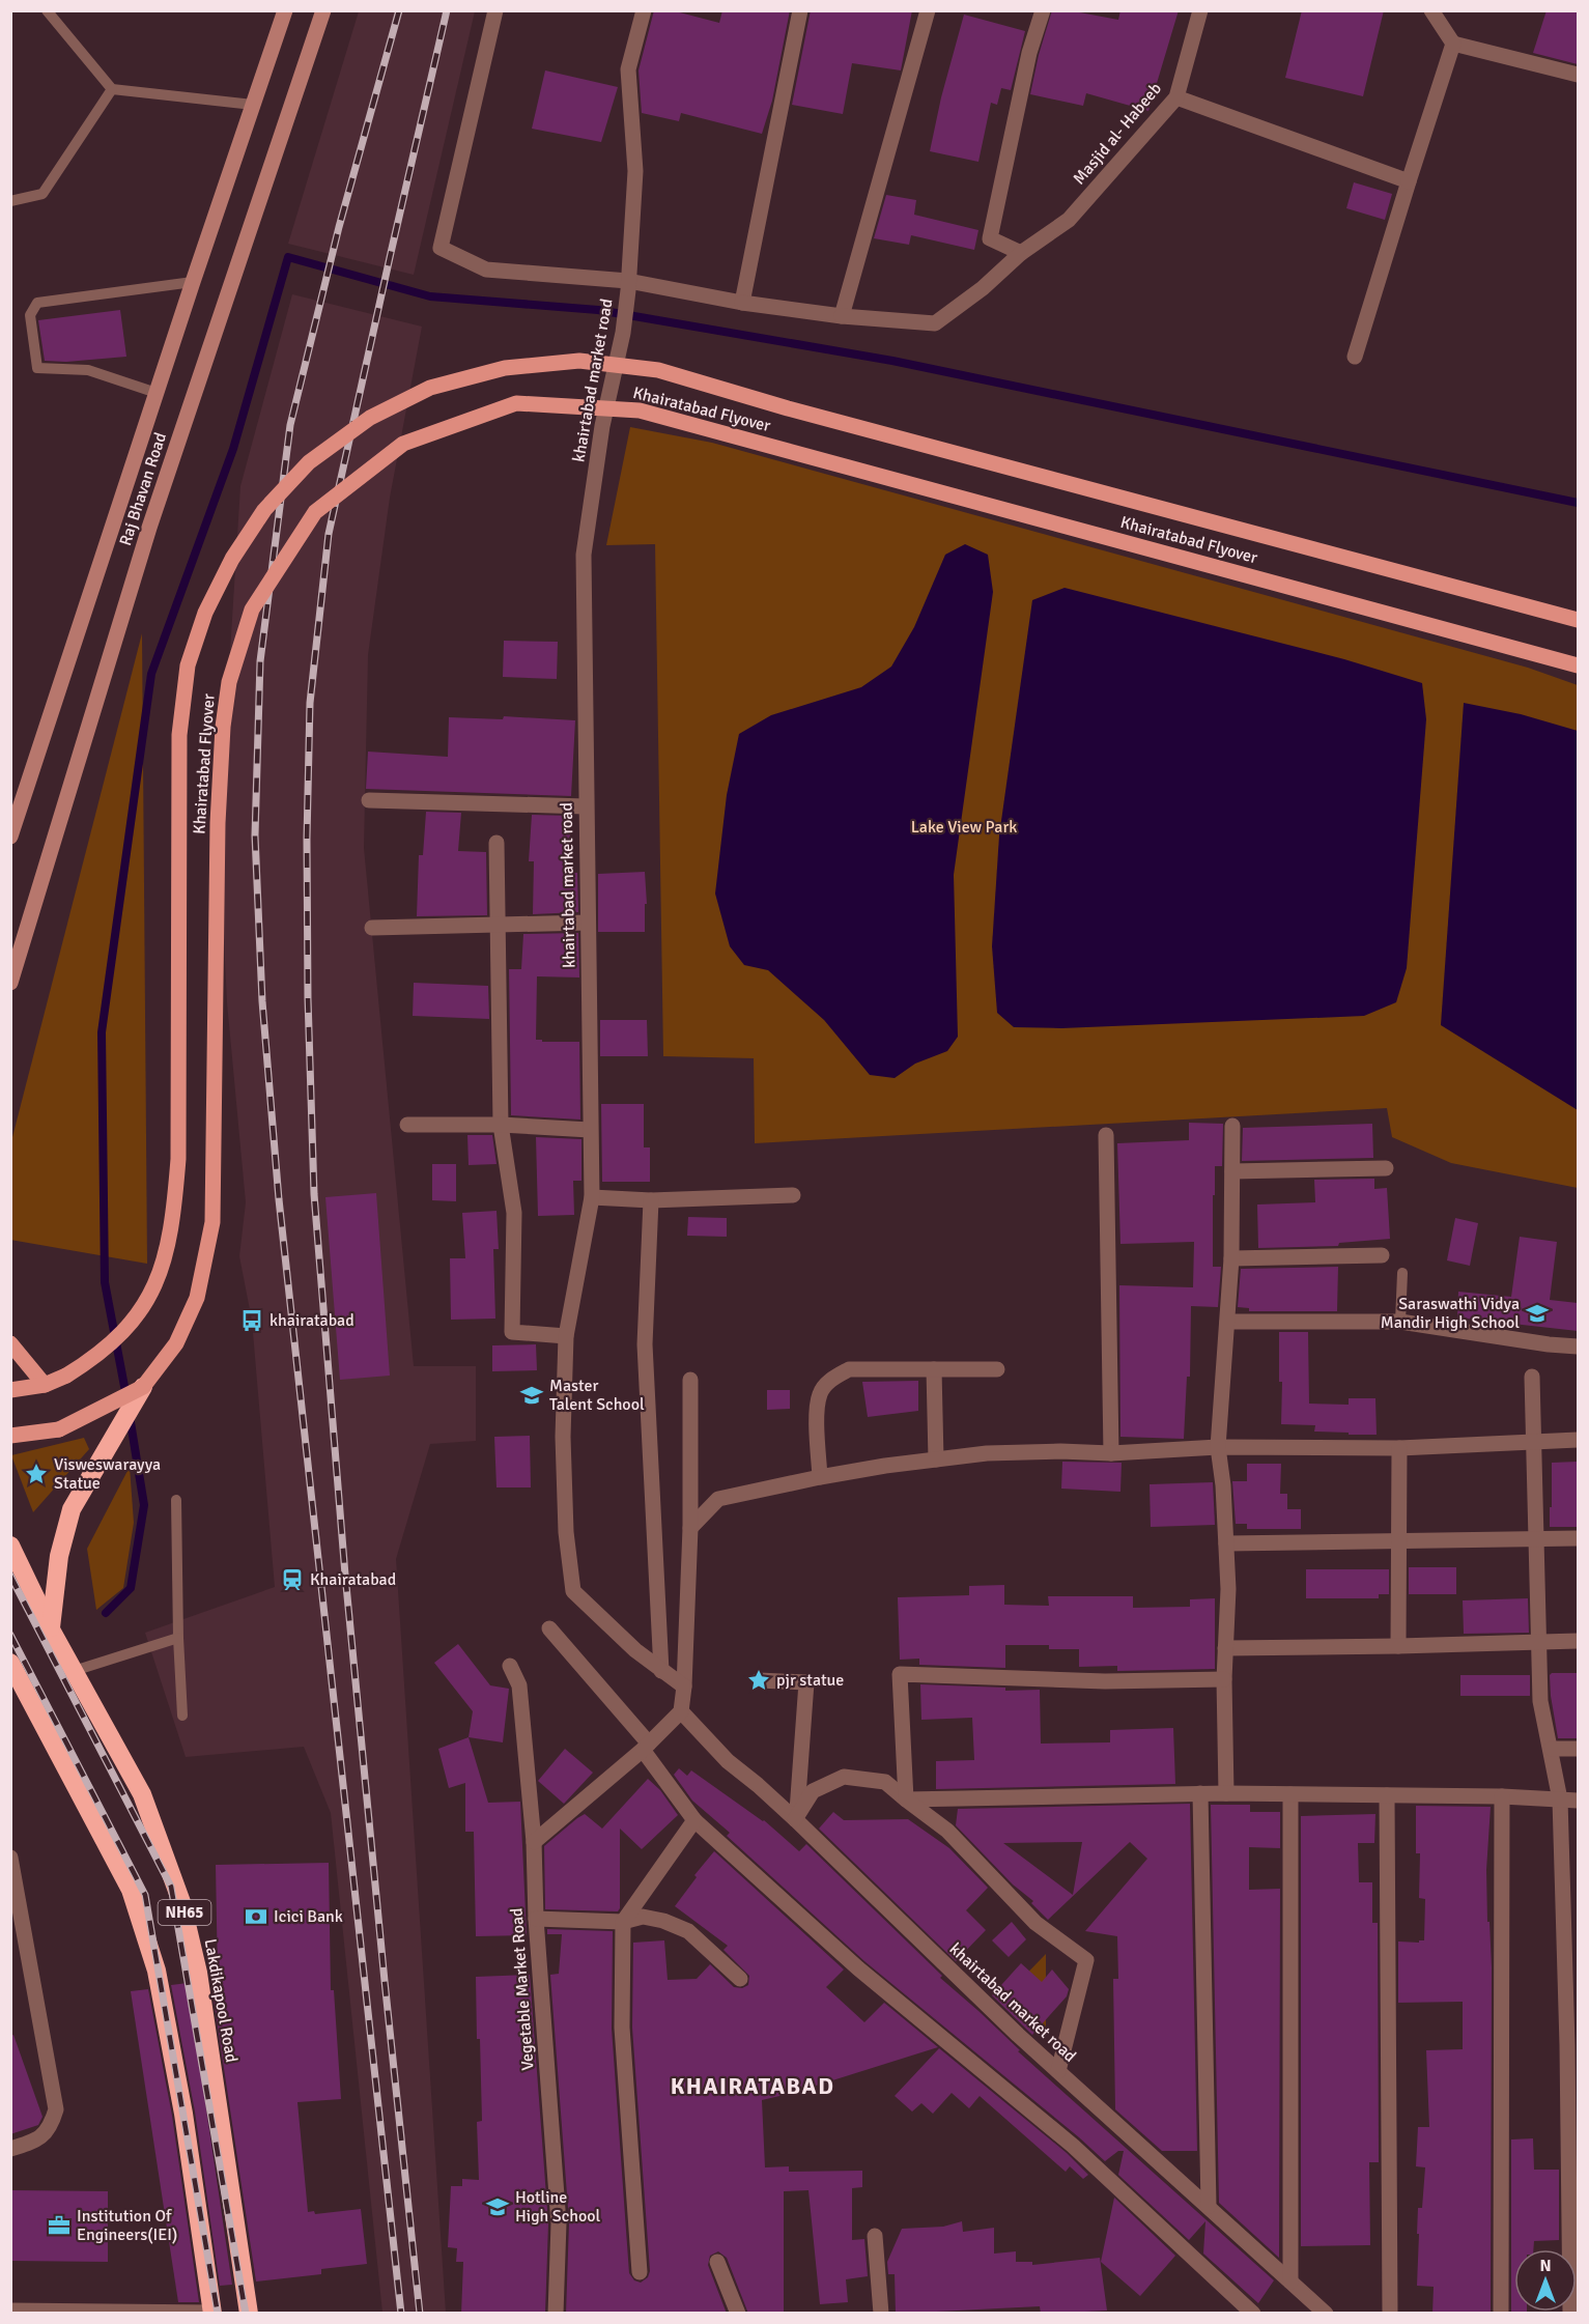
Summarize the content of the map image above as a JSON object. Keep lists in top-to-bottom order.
{
  "streets": {
    "highway": ["NH65", "Lakdikapool Road"],
    "main road": ["Khairatabad Flyover", "Raj Bhavan Road"],
    "street": ["Masjid al- Habeeb", "khairtabad market road", "Vegetable Market Road"]
  },
  "crossings": [
    ["Masjid al- Habeeb", "khairtabad market road"]
  ],
  "districts": ["KHAIRATABAD"],
  "parks": ["Lake View Park"],
  "places": {
    "school or university": ["Saraswathi Vidya Mandir High School", "Master Talent School", "Hotline High School"],
    "bus stop": ["khairatabad"],
    "place": ["Visweswarayya Statue", "pjr statue"],
    "station": ["Khairatabad"],
    "bank": ["Icici Bank"],
    "office": ["Institution Of Engineers(IEI)"]
  },
  "north": "top"
}
